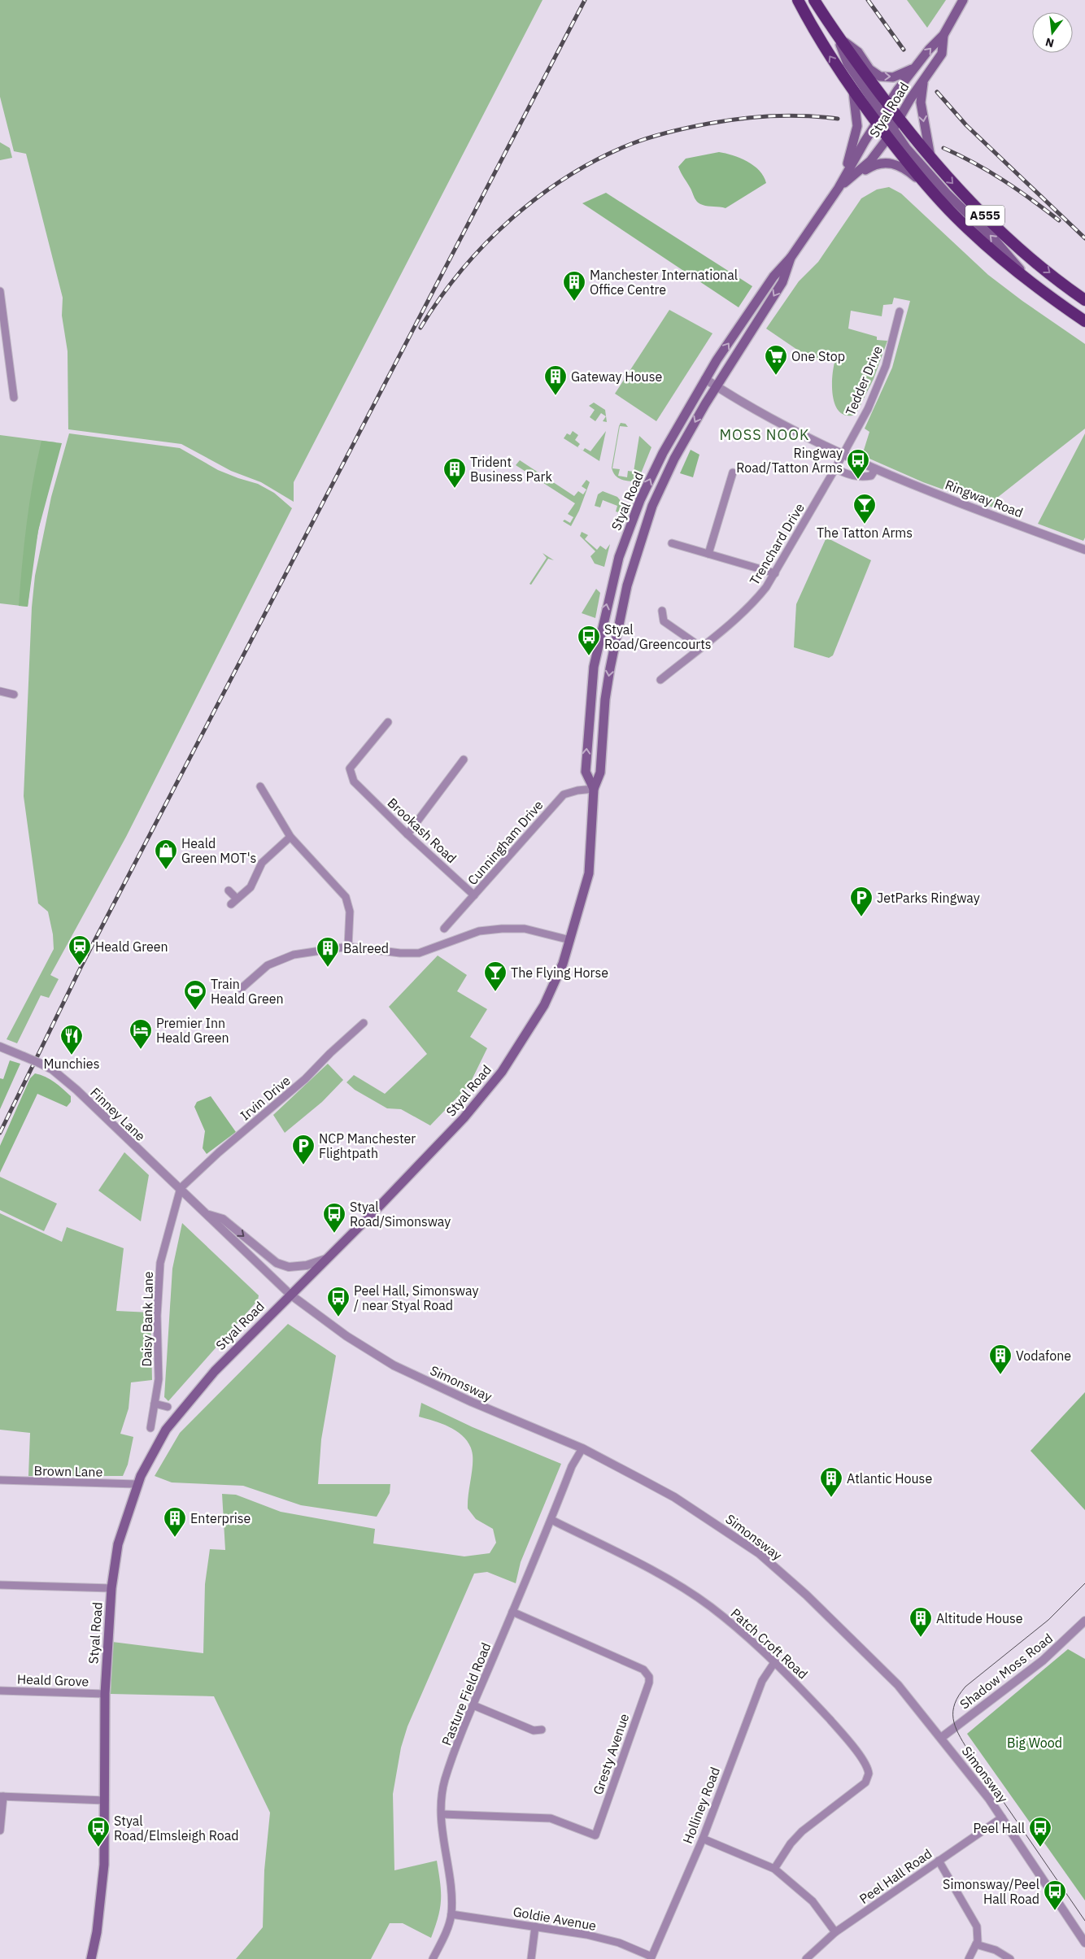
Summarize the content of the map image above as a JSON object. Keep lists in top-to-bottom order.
{
  "streets": {
    "highway": ["A555"],
    "main road": ["Styal Road"],
    "street": [
      "Tedder Drive",
      "Ringway Road",
      "Trenchard Drive",
      "Brookash Road",
      "Cunningham Drive",
      "Irvin Drive",
      "Finney Lane",
      "Daisy Bank Lane",
      "Simonsway",
      "Brown Lane",
      "Patch Croft Road",
      "Shadow Moss Road",
      "Heald Grove",
      "Pasture Field Road",
      "Gresty Avenue",
      "Holliney Road",
      "Peel Hall Road",
      "Goldie Avenue"
    ]
  },
  "crossings": [
    ["Styal Road", "A555"],
    ["Styal Road", "Ringway Road"],
    ["Styal Road", "Cunningham Drive"],
    ["Styal Road", "Finney Lane"],
    ["Styal Road", "Simonsway"],
    ["Styal Road", "Brown Lane"],
    ["Styal Road", "Heald Grove"],
    ["Tedder Drive", "Ringway Road"],
    ["Tedder Drive", "Trenchard Drive"],
    ["Ringway Road", "Trenchard Drive"],
    ["Brookash Road", "Cunningham Drive"],
    ["Irvin Drive", "Finney Lane"],
    ["Irvin Drive", "Daisy Bank Lane"],
    ["Finney Lane", "Daisy Bank Lane"],
    ["Finney Lane", "Simonsway"],
    ["Simonsway", "Shadow Moss Road"],
    ["Simonsway", "Pasture Field Road"],
    ["Simonsway", "Peel Hall Road"],
    ["Patch Croft Road", "Pasture Field Road"],
    ["Patch Croft Road", "Holliney Road"],
    ["Pasture Field Road", "Gresty Avenue"],
    ["Pasture Field Road", "Goldie Avenue"],
    ["Holliney Road", "Goldie Avenue"]
  ],
  "districts": ["MOSS NOOK"],
  "parks": ["Big Wood"],
  "places": {
    "building": [
      "Manchester International Office Centre",
      "Gateway House",
      "Trident Business Park",
      "Balreed",
      "Vodafone",
      "Atlantic House",
      "Enterprise",
      "Altitude House"
    ],
    "supermarket": ["One Stop"],
    "bus stop": [
      "Ringway Road/Tatton Arms",
      "Styal Road/Greencourts",
      "Styal Road/Simonsway",
      "Peel Hall, Simonsway / near Styal Road",
      "Styal Road/Elmsleigh Road",
      "Peel Hall",
      "Simonsway/Peel Hall Road"
    ],
    "bar": ["The Tatton Arms", "The Flying Horse"],
    "shop": ["Heald Green MOT's"],
    "parking": ["JetParks Ringway", "NCP Manchester Flightpath"],
    "station": ["Heald Green"],
    "sports": ["Train Heald Green"],
    "hotel": ["Premier Inn Heald Green"],
    "restaurant": ["Munchies"]
  },
  "north": "bottom"
}
